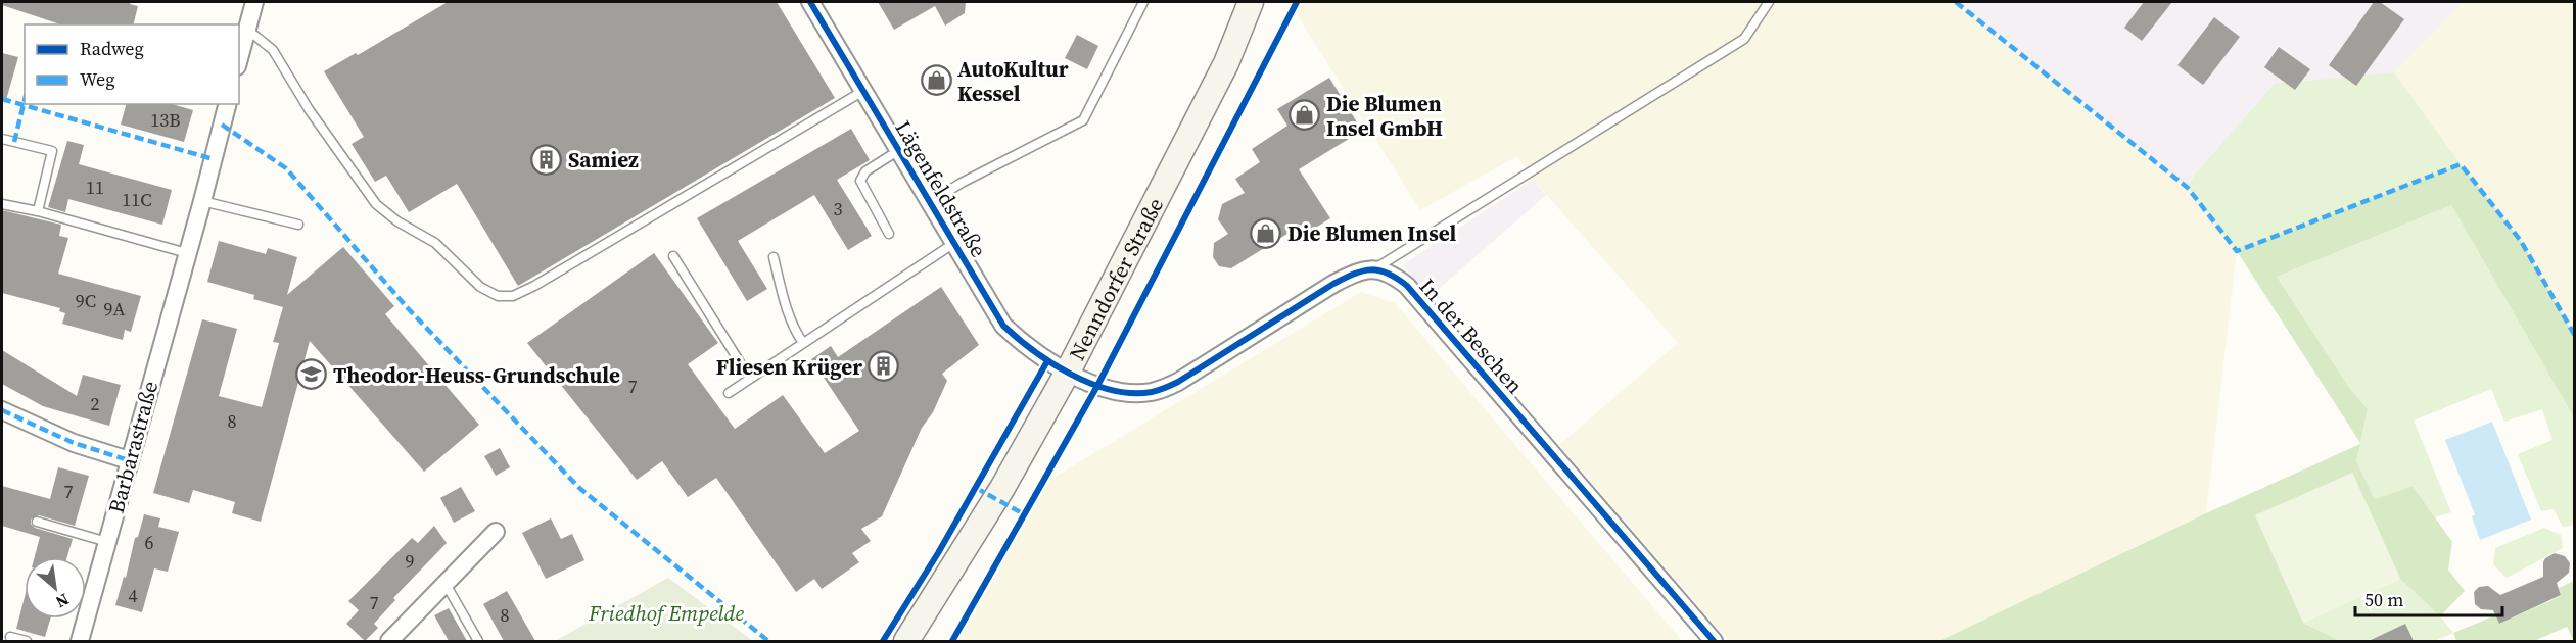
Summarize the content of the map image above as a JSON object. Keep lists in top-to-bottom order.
{
  "streets": {
    "street": [
      "Lägenfeldstraße",
      "Nenndorfer Straße",
      "In der Beschen",
      "Barbarastraße"
    ]
  },
  "crossings": [
    ["Lägenfeldstraße", "Nenndorfer Straße"]
  ],
  "parks": ["Friedhof Empelde"],
  "places": {
    "shop": ["AutoKultur Kessel", "Die Blumen Insel GmbH", "Die Blumen Insel"],
    "building": ["Samiez", "Fliesen Krüger"],
    "school or university": ["Theodor-Heuss-Grundschule"]
  },
  "house_numbers": [
    "13B",
    "11",
    "11C",
    "3",
    "9C",
    "9A",
    "7",
    "2",
    "8",
    "7",
    "6",
    "9",
    "4",
    "7",
    "8"
  ],
  "legend": ["Radweg", "Weg"],
  "scale_bar": "50 m",
  "north": "bottom right"
}
